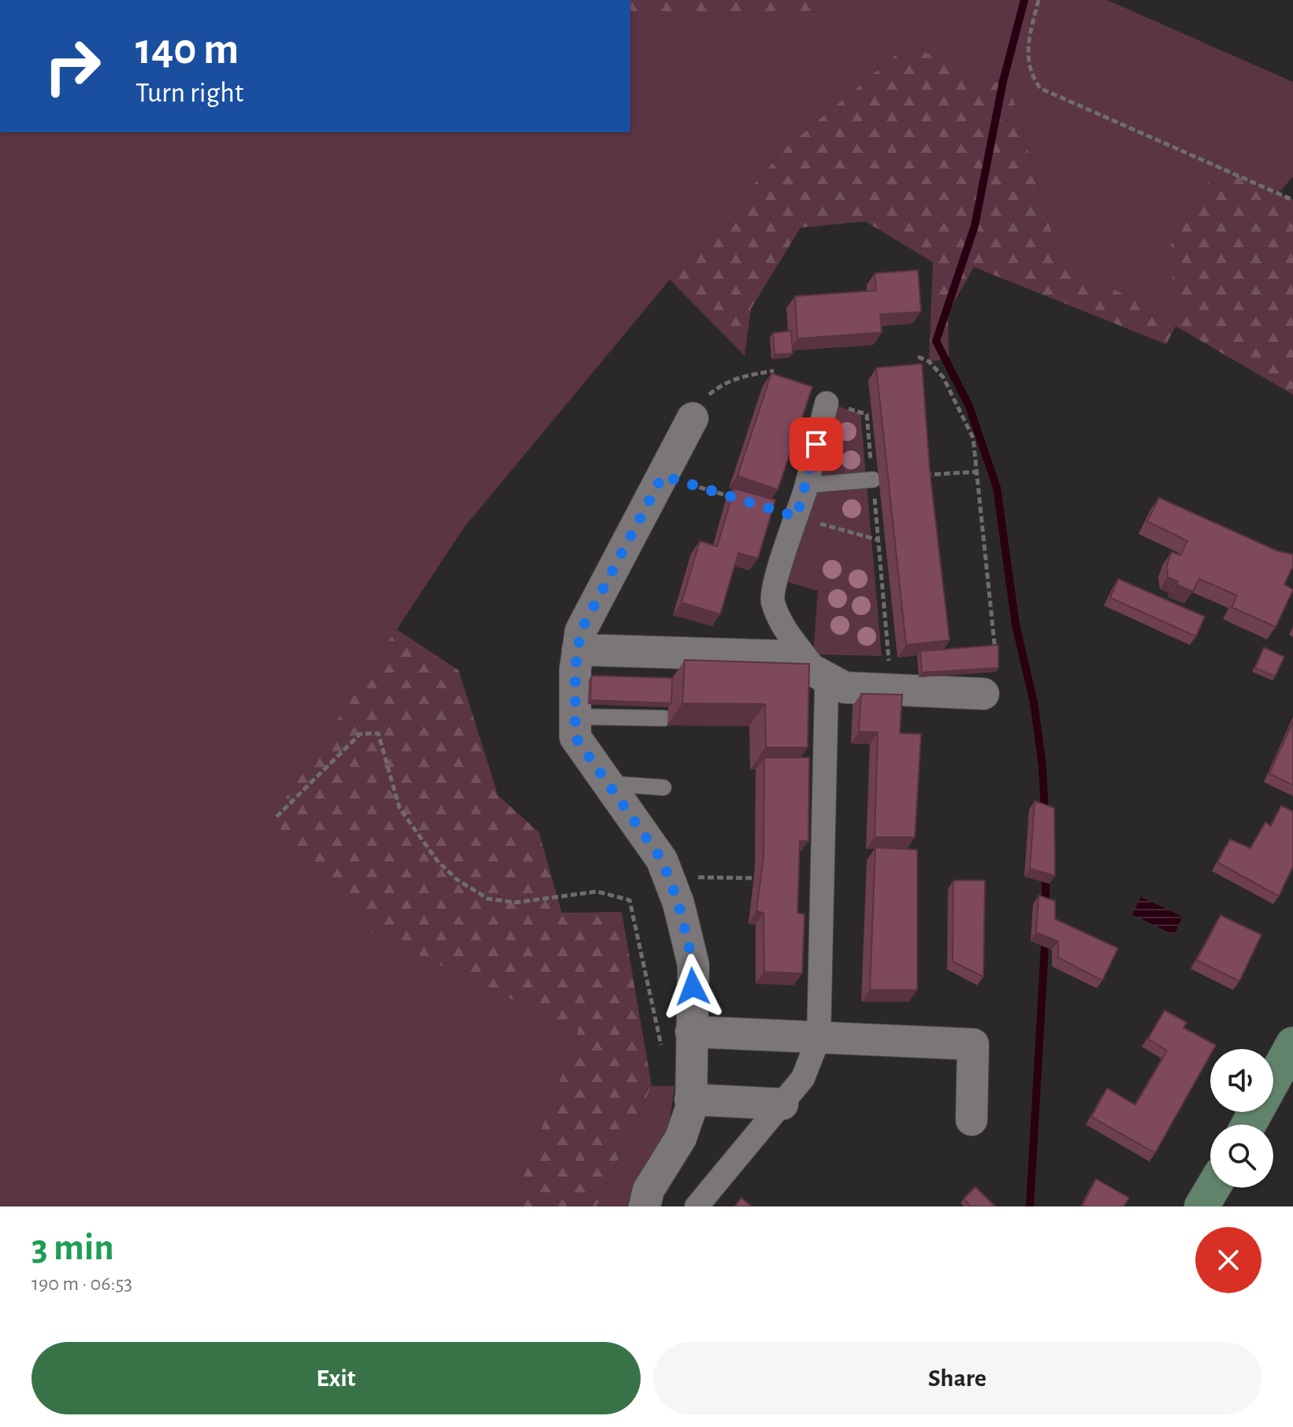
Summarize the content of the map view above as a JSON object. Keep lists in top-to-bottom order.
{
  "page": {
    "turn": ["140 m", "Turn right"],
    "heading": ["3 min", "190 m · 06:53"],
    "buttons": ["Exit", "Share"]
  }
}
